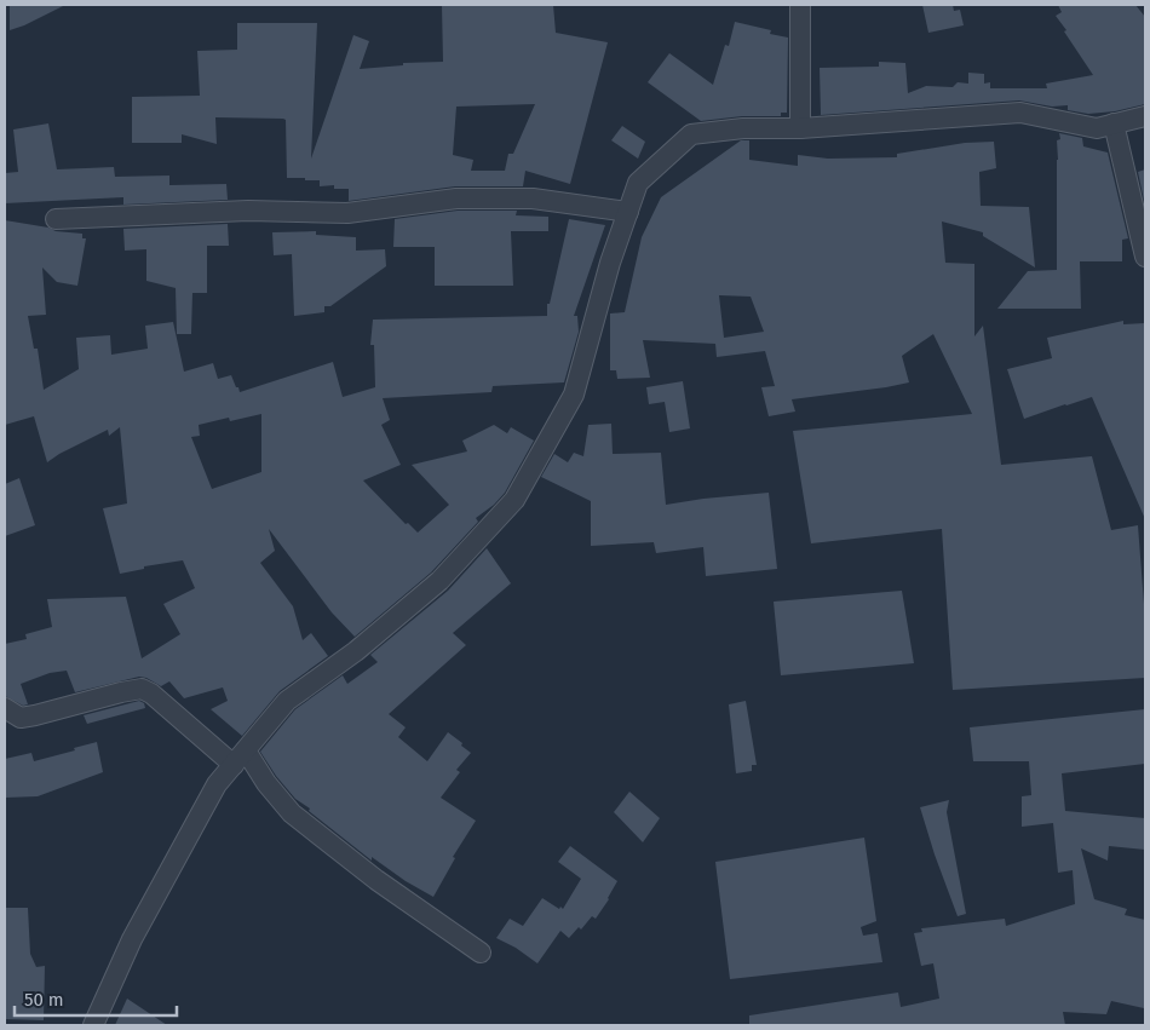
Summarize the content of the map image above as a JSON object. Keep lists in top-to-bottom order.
{
  "scale_bar": "50 m"
}
